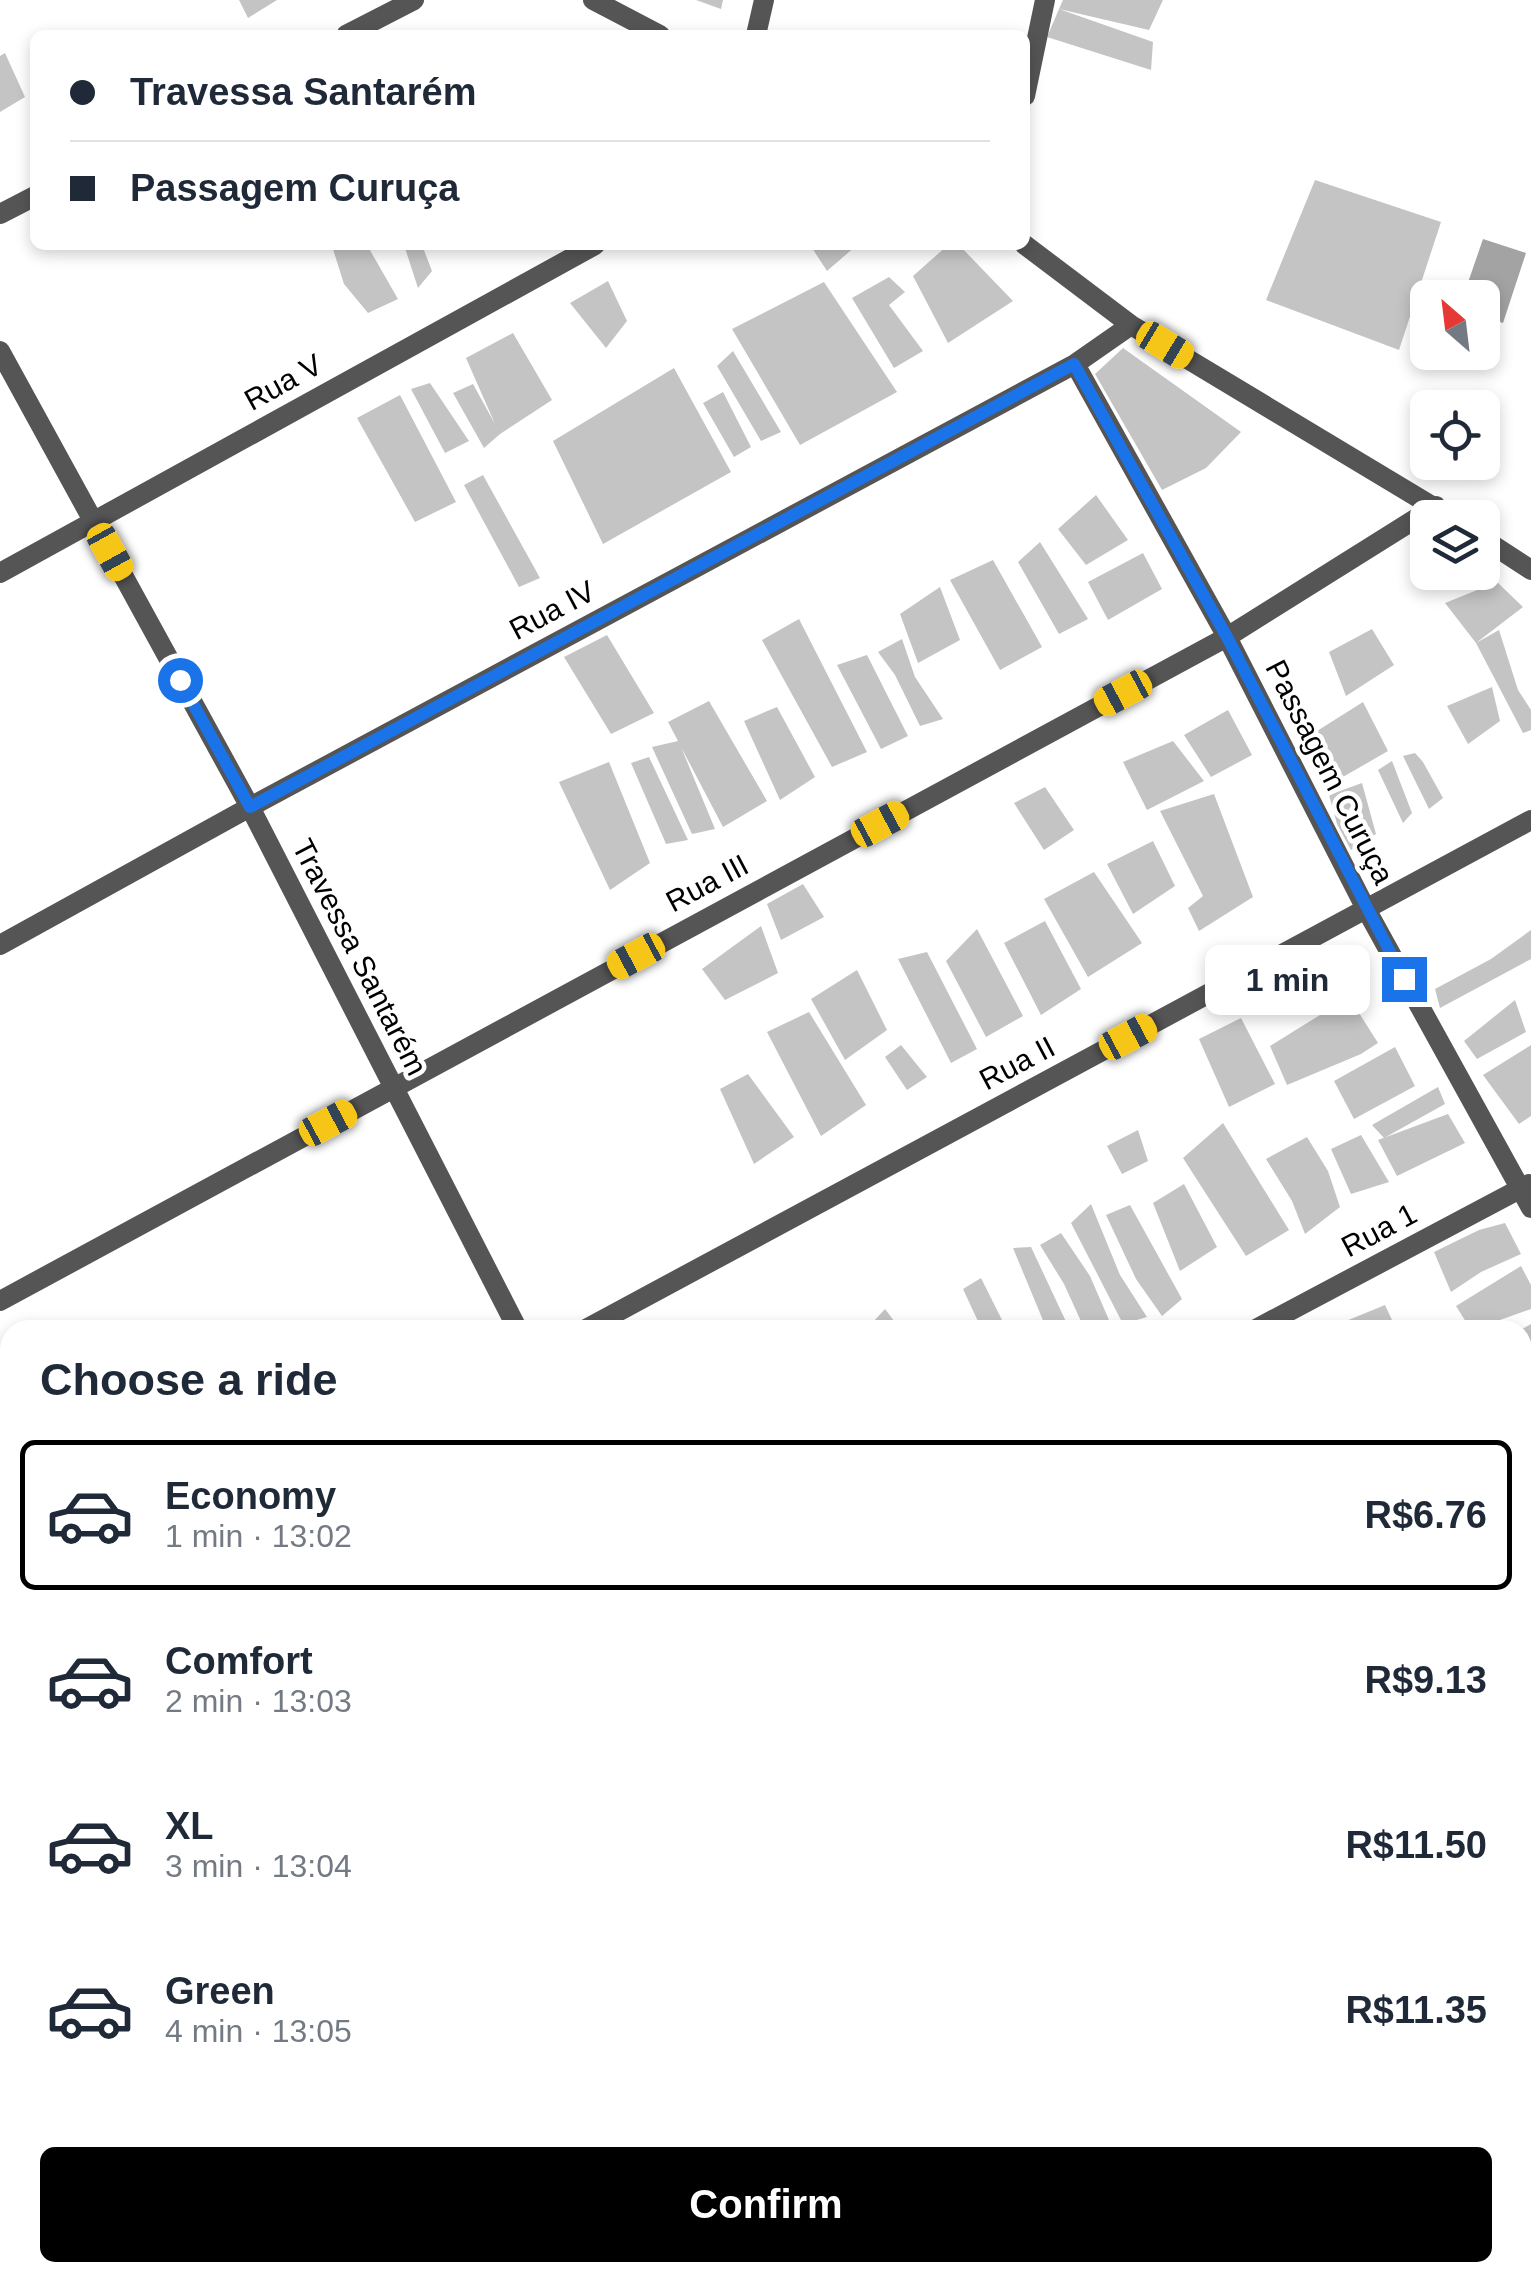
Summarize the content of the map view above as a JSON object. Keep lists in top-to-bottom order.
{
  "streets": {
    "street": [
      "Rua V",
      "Rua IV",
      "Passagem Curuça",
      "Rua III",
      "Travessa Santarém",
      "Rua II",
      "Rua 1"
    ]
  },
  "crossings": [
    ["Rua V", "Travessa Santarém"],
    ["Rua IV", "Passagem Curuça"],
    ["Rua IV", "Travessa Santarém"],
    ["Passagem Curuça", "Rua III"],
    ["Passagem Curuça", "Rua II"],
    ["Passagem Curuça", "Rua 1"],
    ["Rua III", "Travessa Santarém"]
  ],
  "north": "top left",
  "page": {
    "banner": ["Travessa Santarém", "Passagem Curuça"],
    "bubble": "1 min",
    "heading": "Choose a ride",
    "list": [
      {
        "name": "Economy",
        "note": "1 min · 13:02",
        "value": "R$6.76"
      },
      {
        "name": "Comfort",
        "note": "2 min · 13:03",
        "value": "R$9.13"
      },
      {
        "name": "XL",
        "note": "3 min · 13:04",
        "value": "R$11.50"
      },
      {
        "name": "Green",
        "note": "4 min · 13:05",
        "value": "R$11.35"
      }
    ],
    "buttons": "Confirm"
  }
}
